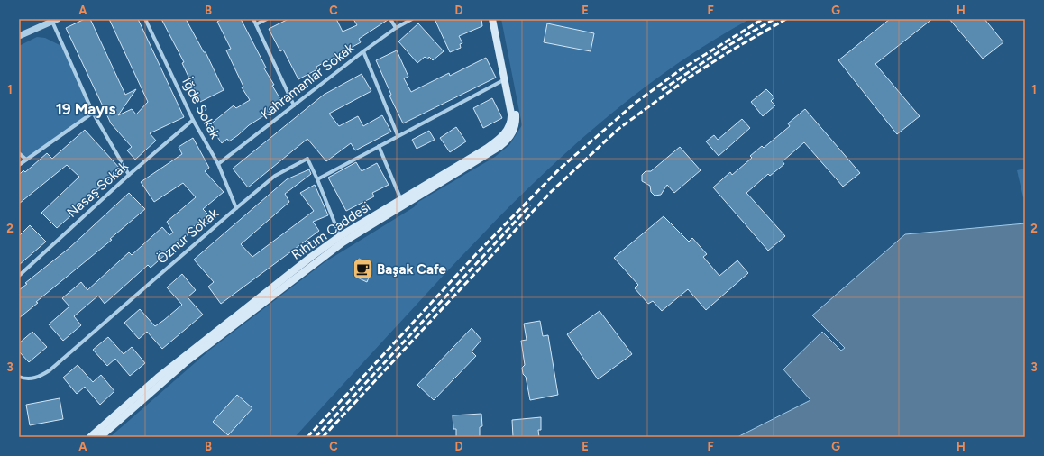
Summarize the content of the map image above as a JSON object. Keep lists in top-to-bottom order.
{
  "streets": {
    "main road": ["Rıhtım Caddesi"],
    "street": [
      "Kahramanlar Sokak",
      "İğde Sokak",
      "Nasaş Sokak",
      "Öznur Sokak"
    ]
  },
  "crossings": [
    ["Kahramanlar Sokak", "İğde Sokak"],
    ["İğde Sokak", "Nasaş Sokak"],
    ["İğde Sokak", "Öznur Sokak"],
    ["Rıhtım Caddesi", "Öznur Sokak"]
  ],
  "districts": ["19 Mayıs"],
  "places": {
    "cafe": ["Başak Cafe"]
  },
  "grid": {
    "columns": [
      "A",
      "B",
      "C",
      "D",
      "E",
      "F",
      "G",
      "H"
    ],
    "rows": ["1", "2", "3"]
  }
}
